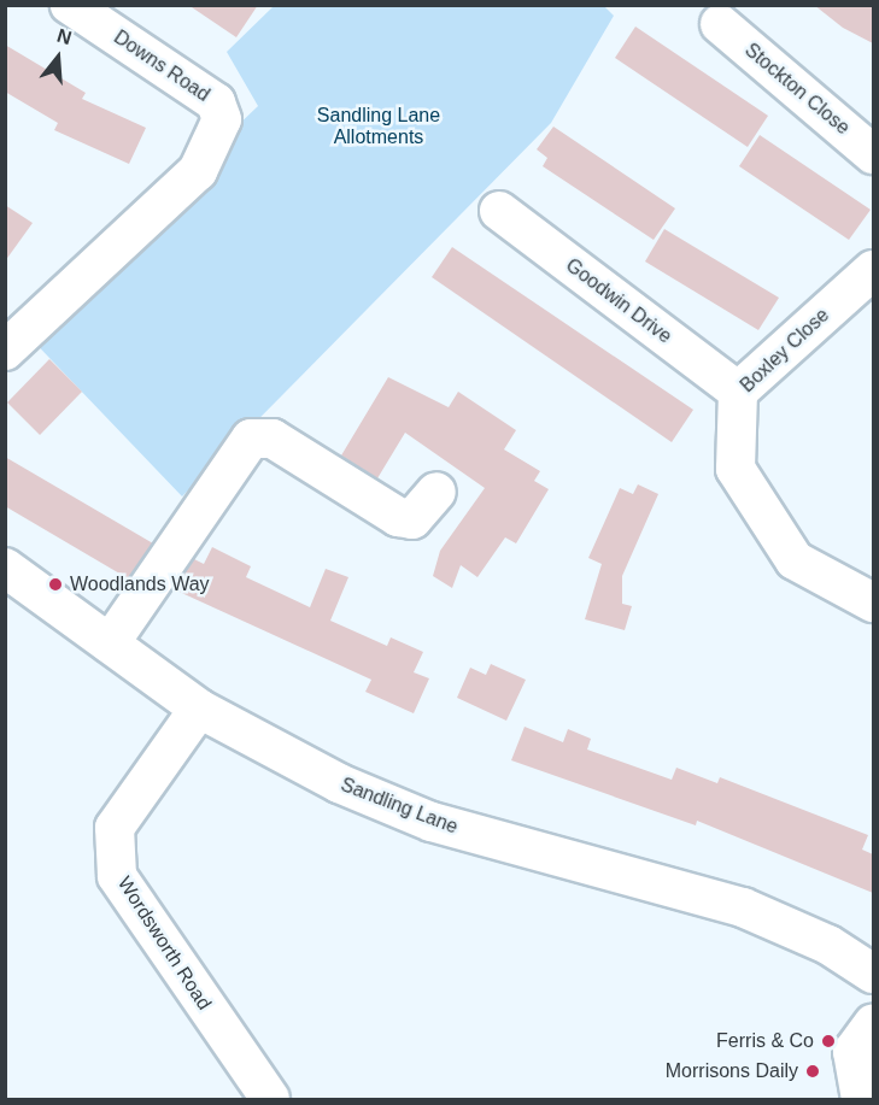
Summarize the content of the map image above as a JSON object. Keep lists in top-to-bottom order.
{
  "streets": {
    "street": [
      "Downs Road",
      "Stockton Close",
      "Goodwin Drive",
      "Boxley Close",
      "Sandling Lane",
      "Wordsworth Road"
    ]
  },
  "crossings": [
    ["Goodwin Drive", "Boxley Close"],
    ["Sandling Lane", "Wordsworth Road"]
  ],
  "parks": ["Sandling Lane Allotments"],
  "places": ["Woodlands Way", "Ferris & Co", "Morrisons Daily"],
  "north": "top"
}
